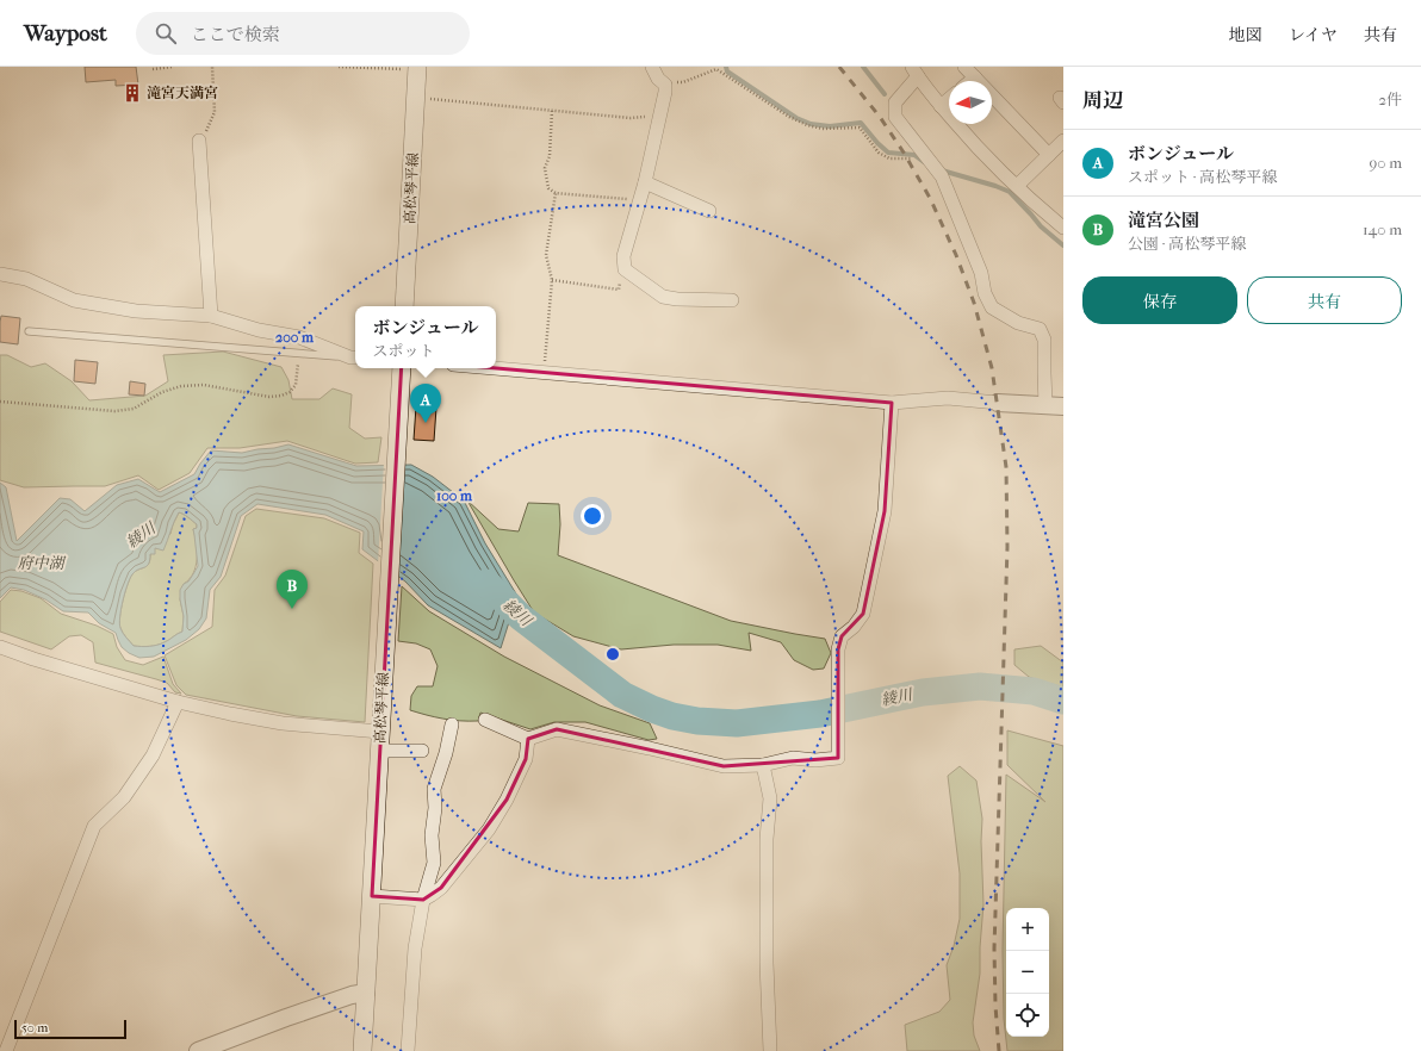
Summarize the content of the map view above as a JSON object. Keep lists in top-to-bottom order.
{
  "streets": {
    "main road": ["高松琴平線"]
  },
  "water": ["綾川", "府中湖"],
  "places": {
    "building": ["滝宮天満宮"]
  },
  "scale_bar": "50 m",
  "north": "left",
  "page": {
    "header": "Waypost",
    "search": "ここで検索",
    "nav": ["地図", "レイヤ", "共有"],
    "heading": ["周辺", "2件"],
    "list": [
      {
        "mark": "A",
        "name": "ボンジュール",
        "note": "スポット · 高松琴平線",
        "value": "90 m"
      },
      {
        "mark": "B",
        "name": "滝宮公園",
        "note": "公園 · 高松琴平線",
        "value": "140 m"
      }
    ],
    "buttons": ["保存", "共有"],
    "popup": ["ボンジュール", "スポット"],
    "pins": ["A", "B"],
    "map_buttons": ["+", "−"],
    "scale": "50 m"
  },
  "rings": ["200 m", "100 m"]
}
